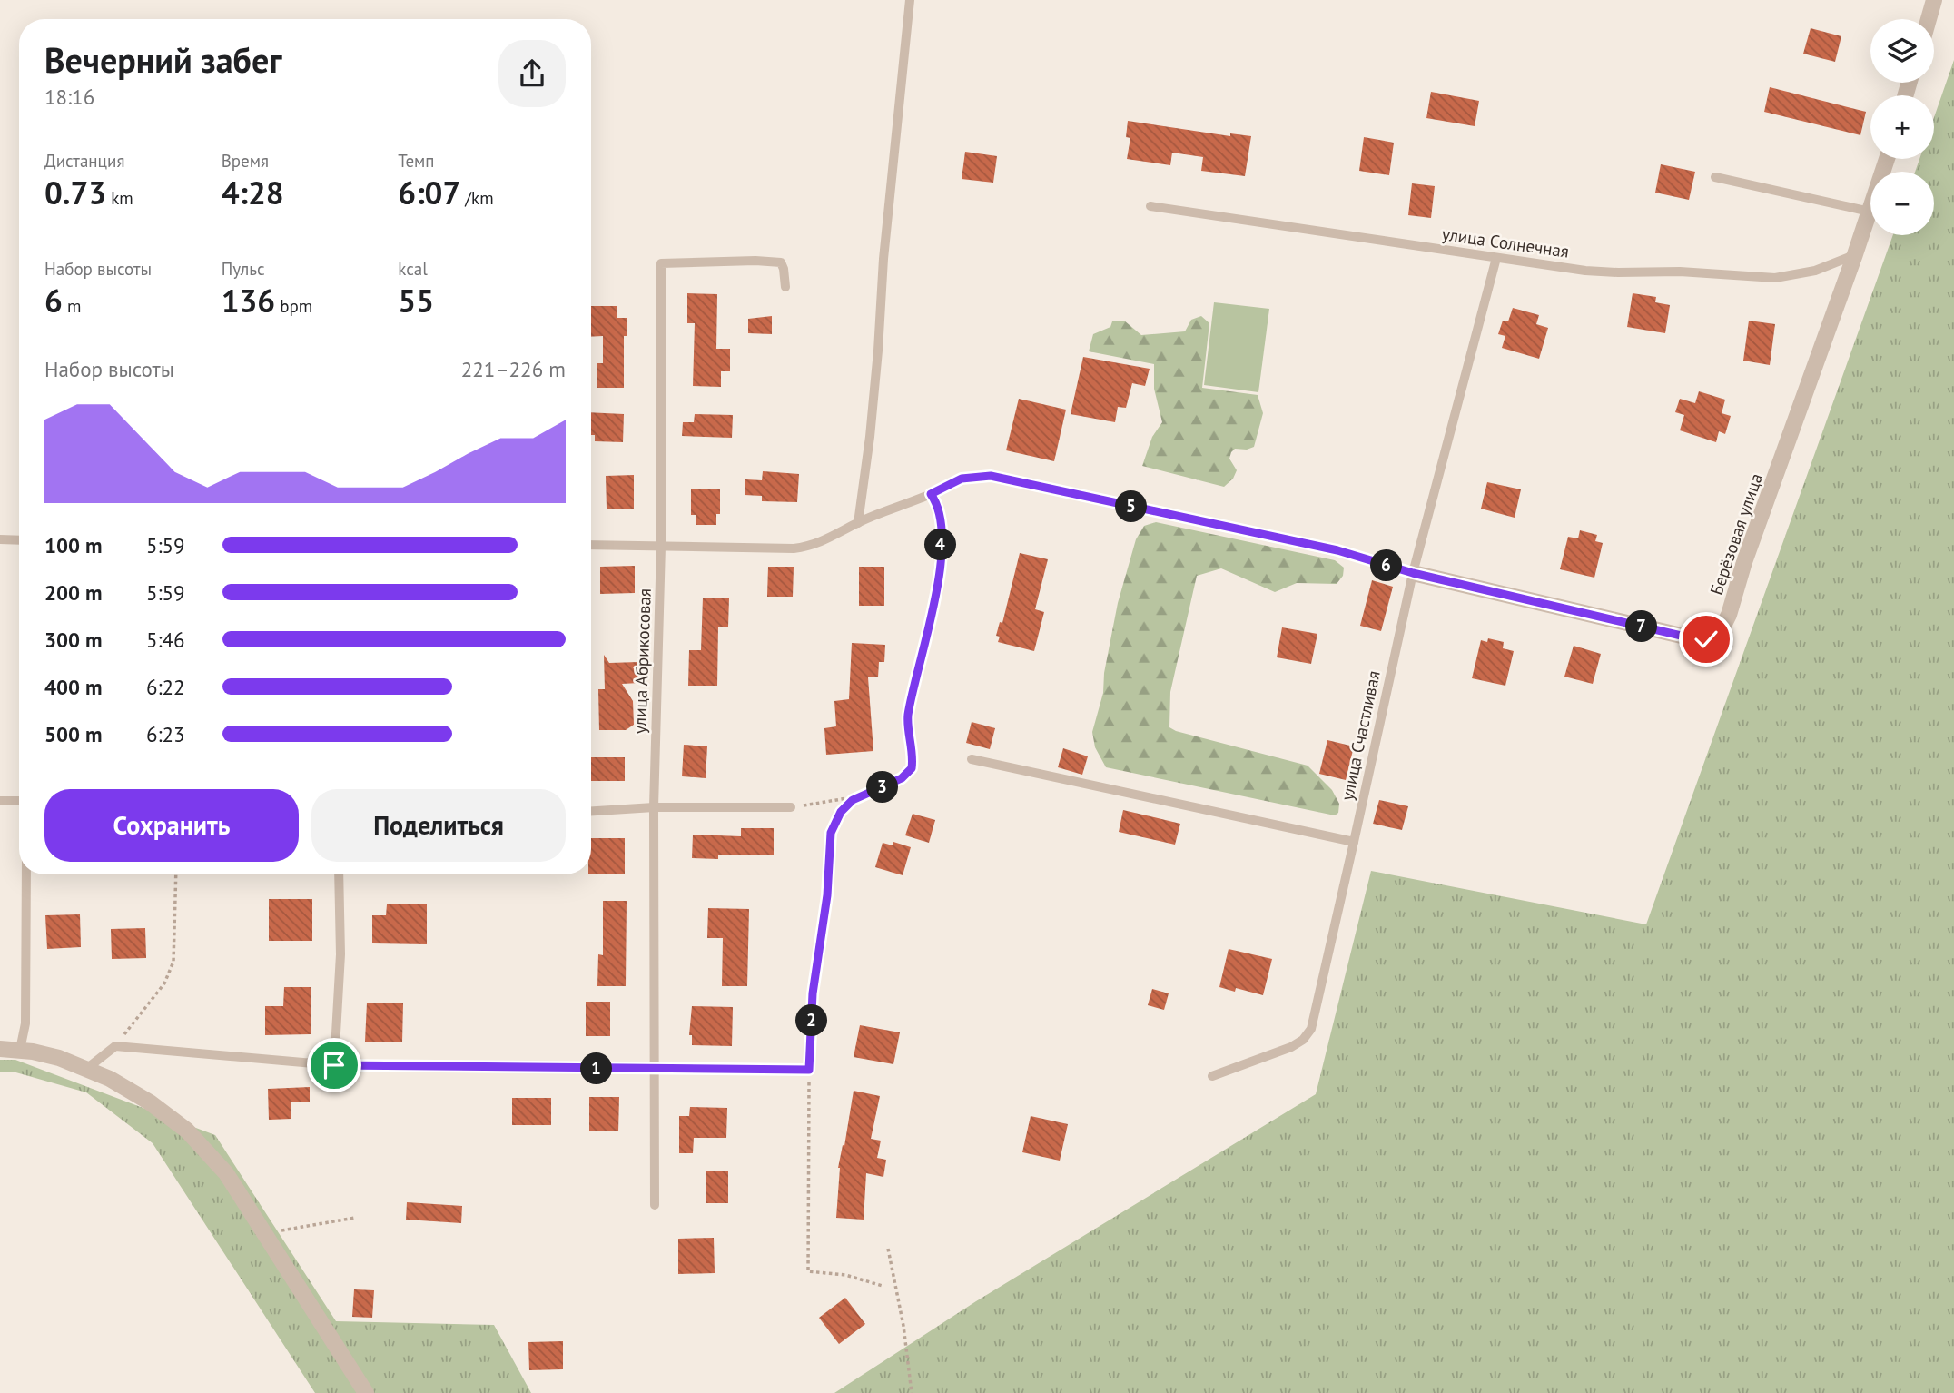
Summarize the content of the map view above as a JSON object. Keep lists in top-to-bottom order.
{
  "streets": {
    "street": ["Берёзовая улица"],
    "lane": ["улица Солнечная", "улица Абрикосовая", "улица Счастливая"]
  },
  "crossings": [
    ["улица Солнечная", "Берёзовая улица"],
    ["улица Солнечная", "улица Счастливая"],
    ["Берёзовая улица", "улица Счастливая"]
  ],
  "page": {
    "map_buttons": ["+", "−"],
    "heading": ["Вечерний забег", "18:16"],
    "stats": [
      ["Дистанция", "0.73 km"],
      ["Время", "4:28"],
      ["Темп", "6:07 /km"],
      ["Набор высоты", "6 m"],
      ["Пульс", "136 bpm"],
      ["kcal", "55"]
    ],
    "chart": ["Набор высоты", "221–226 m"],
    "pins": [
      "5",
      "4",
      "6",
      "7",
      "3",
      "2",
      "1"
    ],
    "list": [
      {
        "name": "100 m",
        "note": "5:59"
      },
      {
        "name": "200 m",
        "note": "5:59"
      },
      {
        "name": "300 m",
        "note": "5:46"
      },
      {
        "name": "400 m",
        "note": "6:22"
      },
      {
        "name": "500 m",
        "note": "6:23"
      }
    ],
    "buttons": ["Сохранить", "Поделиться"]
  }
}
